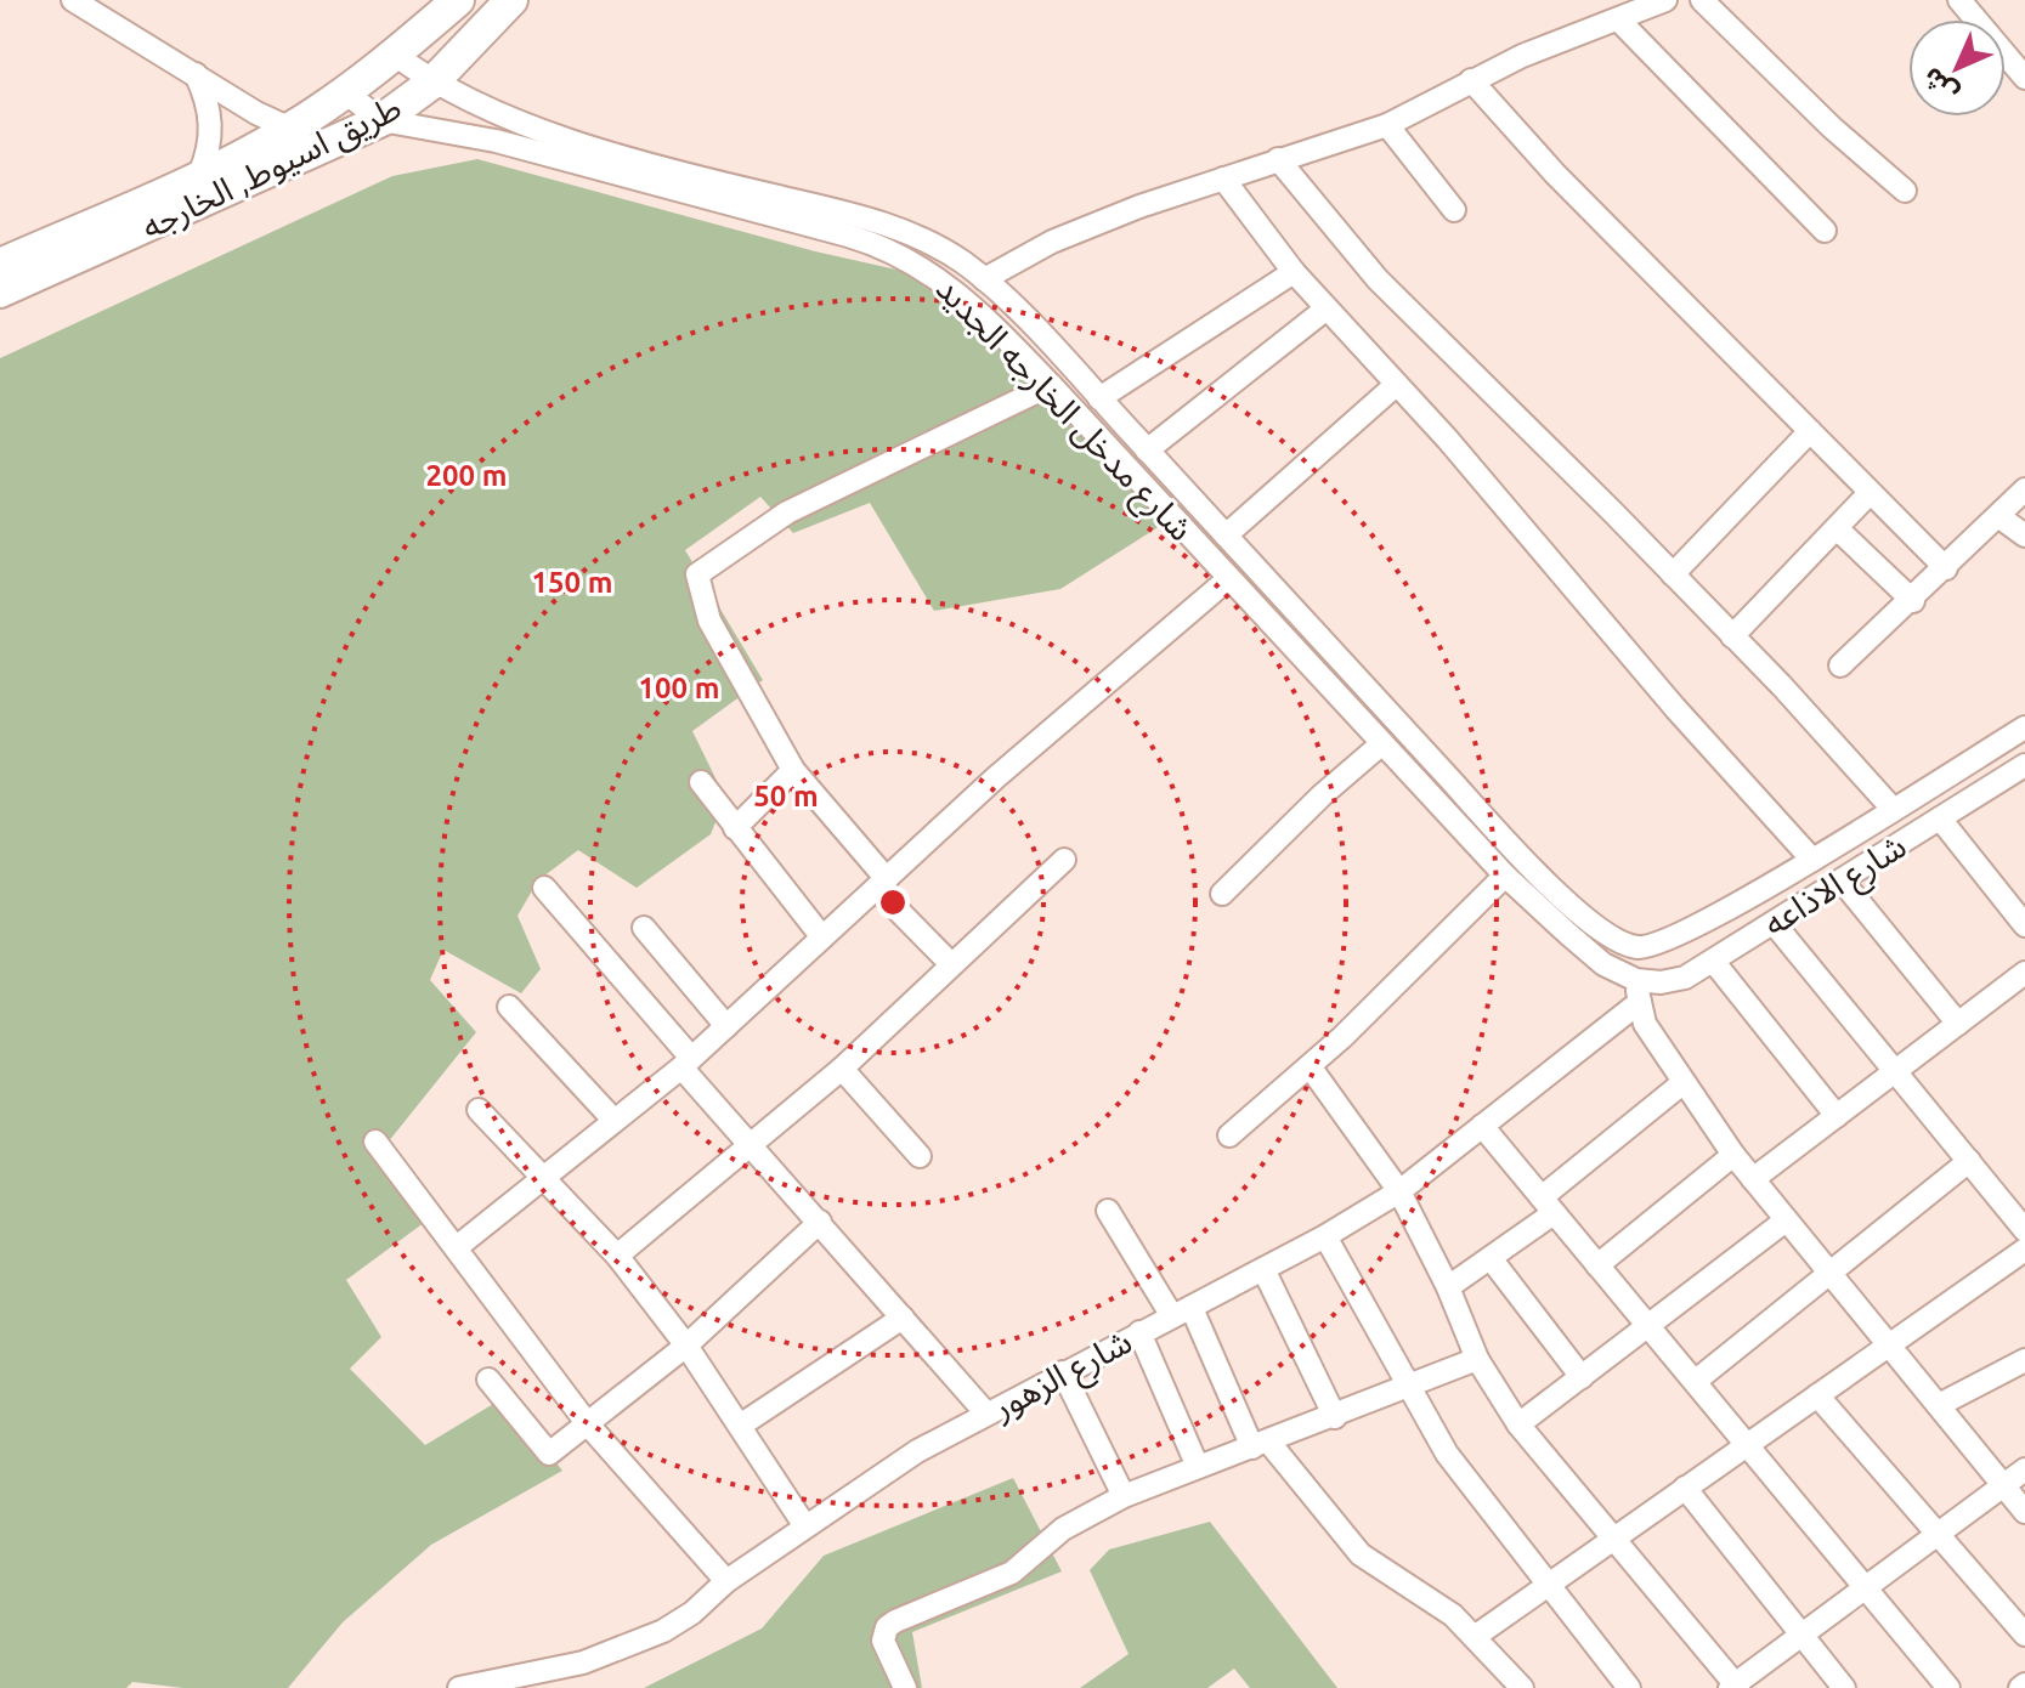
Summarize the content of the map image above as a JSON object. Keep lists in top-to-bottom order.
{
  "streets": {
    "highway": ["طريق اسيوط, الخارجه"],
    "street": ["شارع مدخل الخارجه الجديد", "شارع الاذاعه", "شارع الزهور"]
  },
  "crossings": [
    ["طريق اسيوط, الخارجه", "شارع مدخل الخارجه الجديد"],
    ["شارع مدخل الخارجه الجديد", "شارع الاذاعه"],
    ["شارع مدخل الخارجه الجديد", "شارع الزهور"],
    ["شارع الاذاعه", "شارع الزهور"]
  ],
  "north": "bottom left",
  "rings": [
    "200 m",
    "150 m",
    "100 m",
    "50 m"
  ]
}
